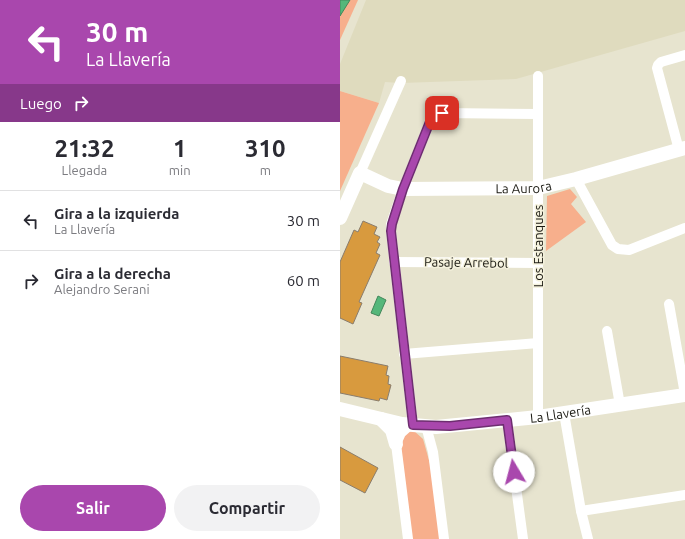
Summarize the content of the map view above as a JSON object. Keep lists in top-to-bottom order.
{
  "streets": {
    "street": [
      "La Aurora",
      "Los Estanques",
      "Pasaje Arrebol",
      "La Llavería"
    ]
  },
  "crossings": [
    ["La Aurora", "Los Estanques"],
    ["Los Estanques", "Pasaje Arrebol"],
    ["Los Estanques", "La Llavería"]
  ],
  "page": {
    "turn": ["30 m", "La Llavería"],
    "then": "Luego",
    "eta": [
      "21:32",
      "Llegada",
      "1",
      "min",
      "310",
      "m"
    ],
    "list": [
      {
        "name": "Gira a la izquierda",
        "note": "La Llavería",
        "value": "30 m"
      },
      {
        "name": "Gira a la derecha",
        "note": "Alejandro Serani",
        "value": "60 m"
      }
    ],
    "buttons": ["Salir", "Compartir"]
  }
}
